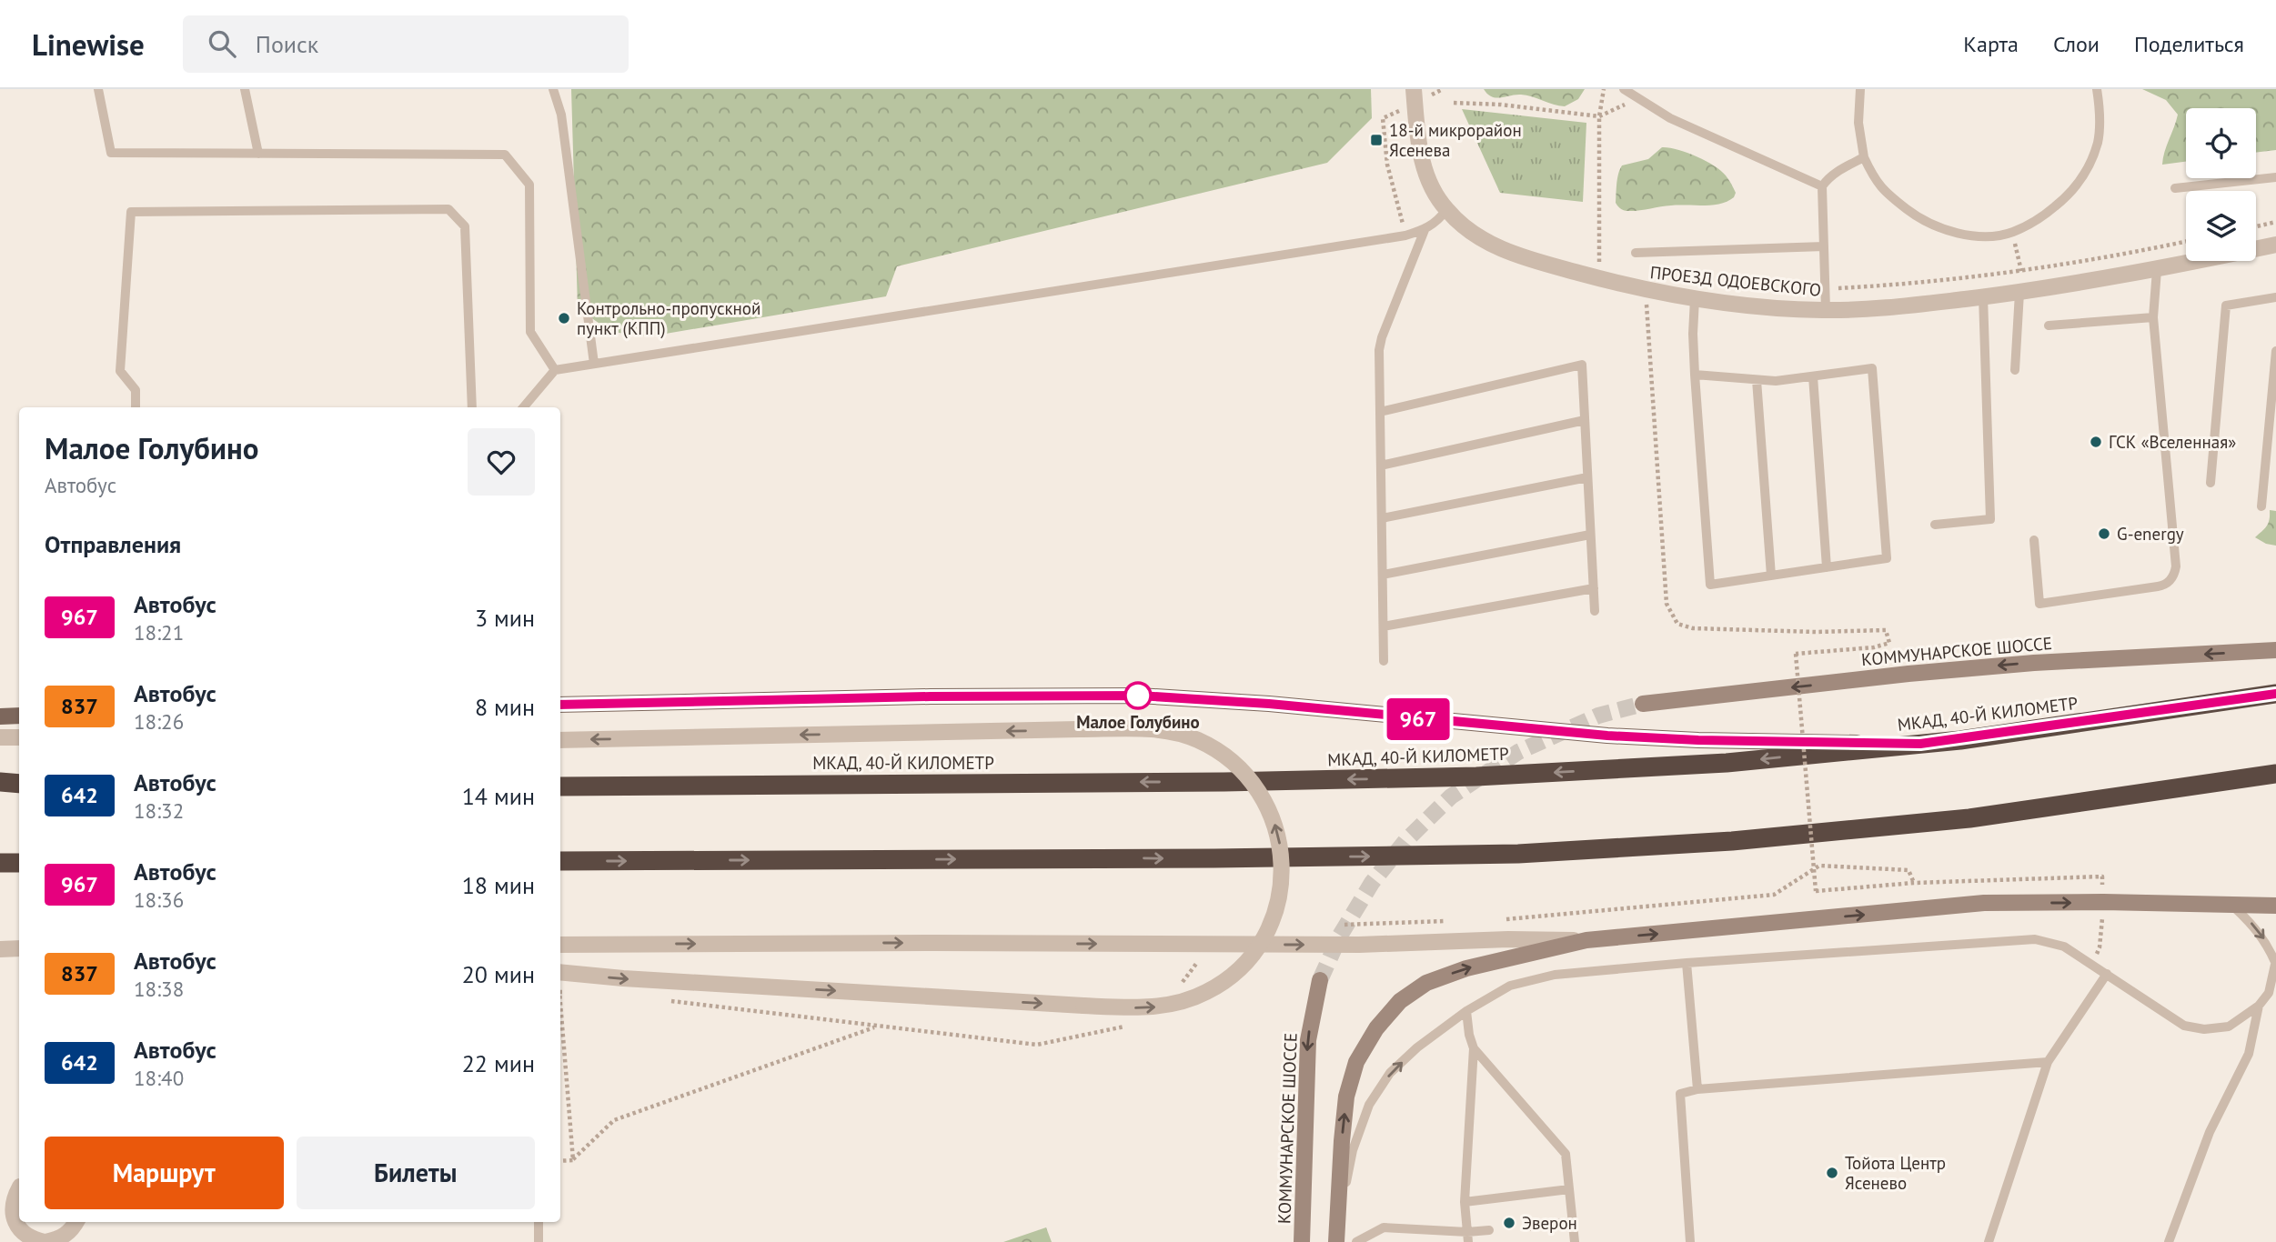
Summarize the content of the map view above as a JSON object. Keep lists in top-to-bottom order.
{
  "streets": {
    "highway": ["МКАД, 40-Й КИЛОМЕТР"],
    "main road": ["КОММУНАРСКОЕ ШОССЕ"],
    "street": ["ПРОЕЗД ОДОЕВСКОГО"]
  },
  "one_way": ["КОММУНАРСКОЕ ШОССЕ"],
  "places": {
    "transit": ["18-й микрорайон Ясенева"],
    "other": [
      "Контрольно-пропускной пункт (КПП)",
      "ГСК «Вселенная»",
      "G-energy",
      "Малое Голубино",
      "Тойота Центр Ясенево",
      "Эверон"
    ]
  },
  "lines": ["bus line 967"],
  "page": {
    "header": "Linewise",
    "search": "Поиск",
    "nav": ["Карта", "Слои", "Поделиться"],
    "on_map": "967",
    "heading": [
      ["Малое Голубино", "Автобус"],
      "Отправления"
    ],
    "list": [
      {
        "mark": "967",
        "name": "Автобус",
        "note": "18:21",
        "value": "3 мин"
      },
      {
        "mark": "837",
        "name": "Автобус",
        "note": "18:26",
        "value": "8 мин"
      },
      {
        "mark": "642",
        "name": "Автобус",
        "note": "18:32",
        "value": "14 мин"
      },
      {
        "mark": "967",
        "name": "Автобус",
        "note": "18:36",
        "value": "18 мин"
      },
      {
        "mark": "837",
        "name": "Автобус",
        "note": "18:38",
        "value": "20 мин"
      },
      {
        "mark": "642",
        "name": "Автобус",
        "note": "18:40",
        "value": "22 мин"
      }
    ],
    "buttons": ["Маршрут", "Билеты"]
  }
}
